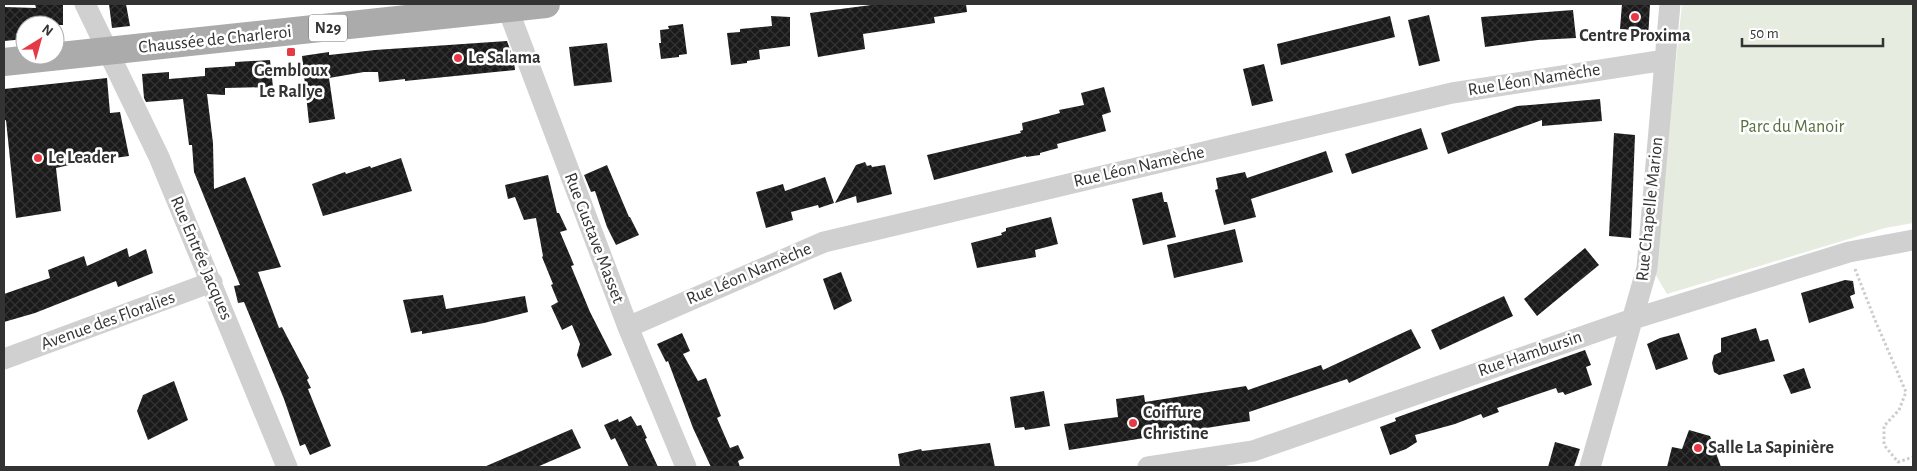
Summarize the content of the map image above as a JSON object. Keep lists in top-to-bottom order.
{
  "streets": {
    "main road": ["N29", "Chaussée de Charleroi"],
    "street": [
      "Rue Léon Namèche",
      "Rue Chapelle Marion",
      "Rue Gustave Masset",
      "Rue Entrée Jacques",
      "Avenue des Floralies",
      "Rue Hambursin"
    ]
  },
  "crossings": [
    ["Chaussée de Charleroi", "Rue Gustave Masset"],
    ["Chaussée de Charleroi", "Rue Entrée Jacques"],
    ["Rue Léon Namèche", "Rue Chapelle Marion"],
    ["Rue Léon Namèche", "Rue Gustave Masset"],
    ["Rue Chapelle Marion", "Rue Hambursin"],
    ["Rue Entrée Jacques", "Avenue des Floralies"]
  ],
  "parks": ["Parc du Manoir"],
  "places": {
    "other": [
      "Centre Proxima",
      "Le Salama",
      "Le Leader",
      "Coiffure Christine",
      "Salle La Sapinière"
    ],
    "transit": ["Gembloux Le Rallye"]
  },
  "scale_bar": "50 m",
  "north": "top right"
}
